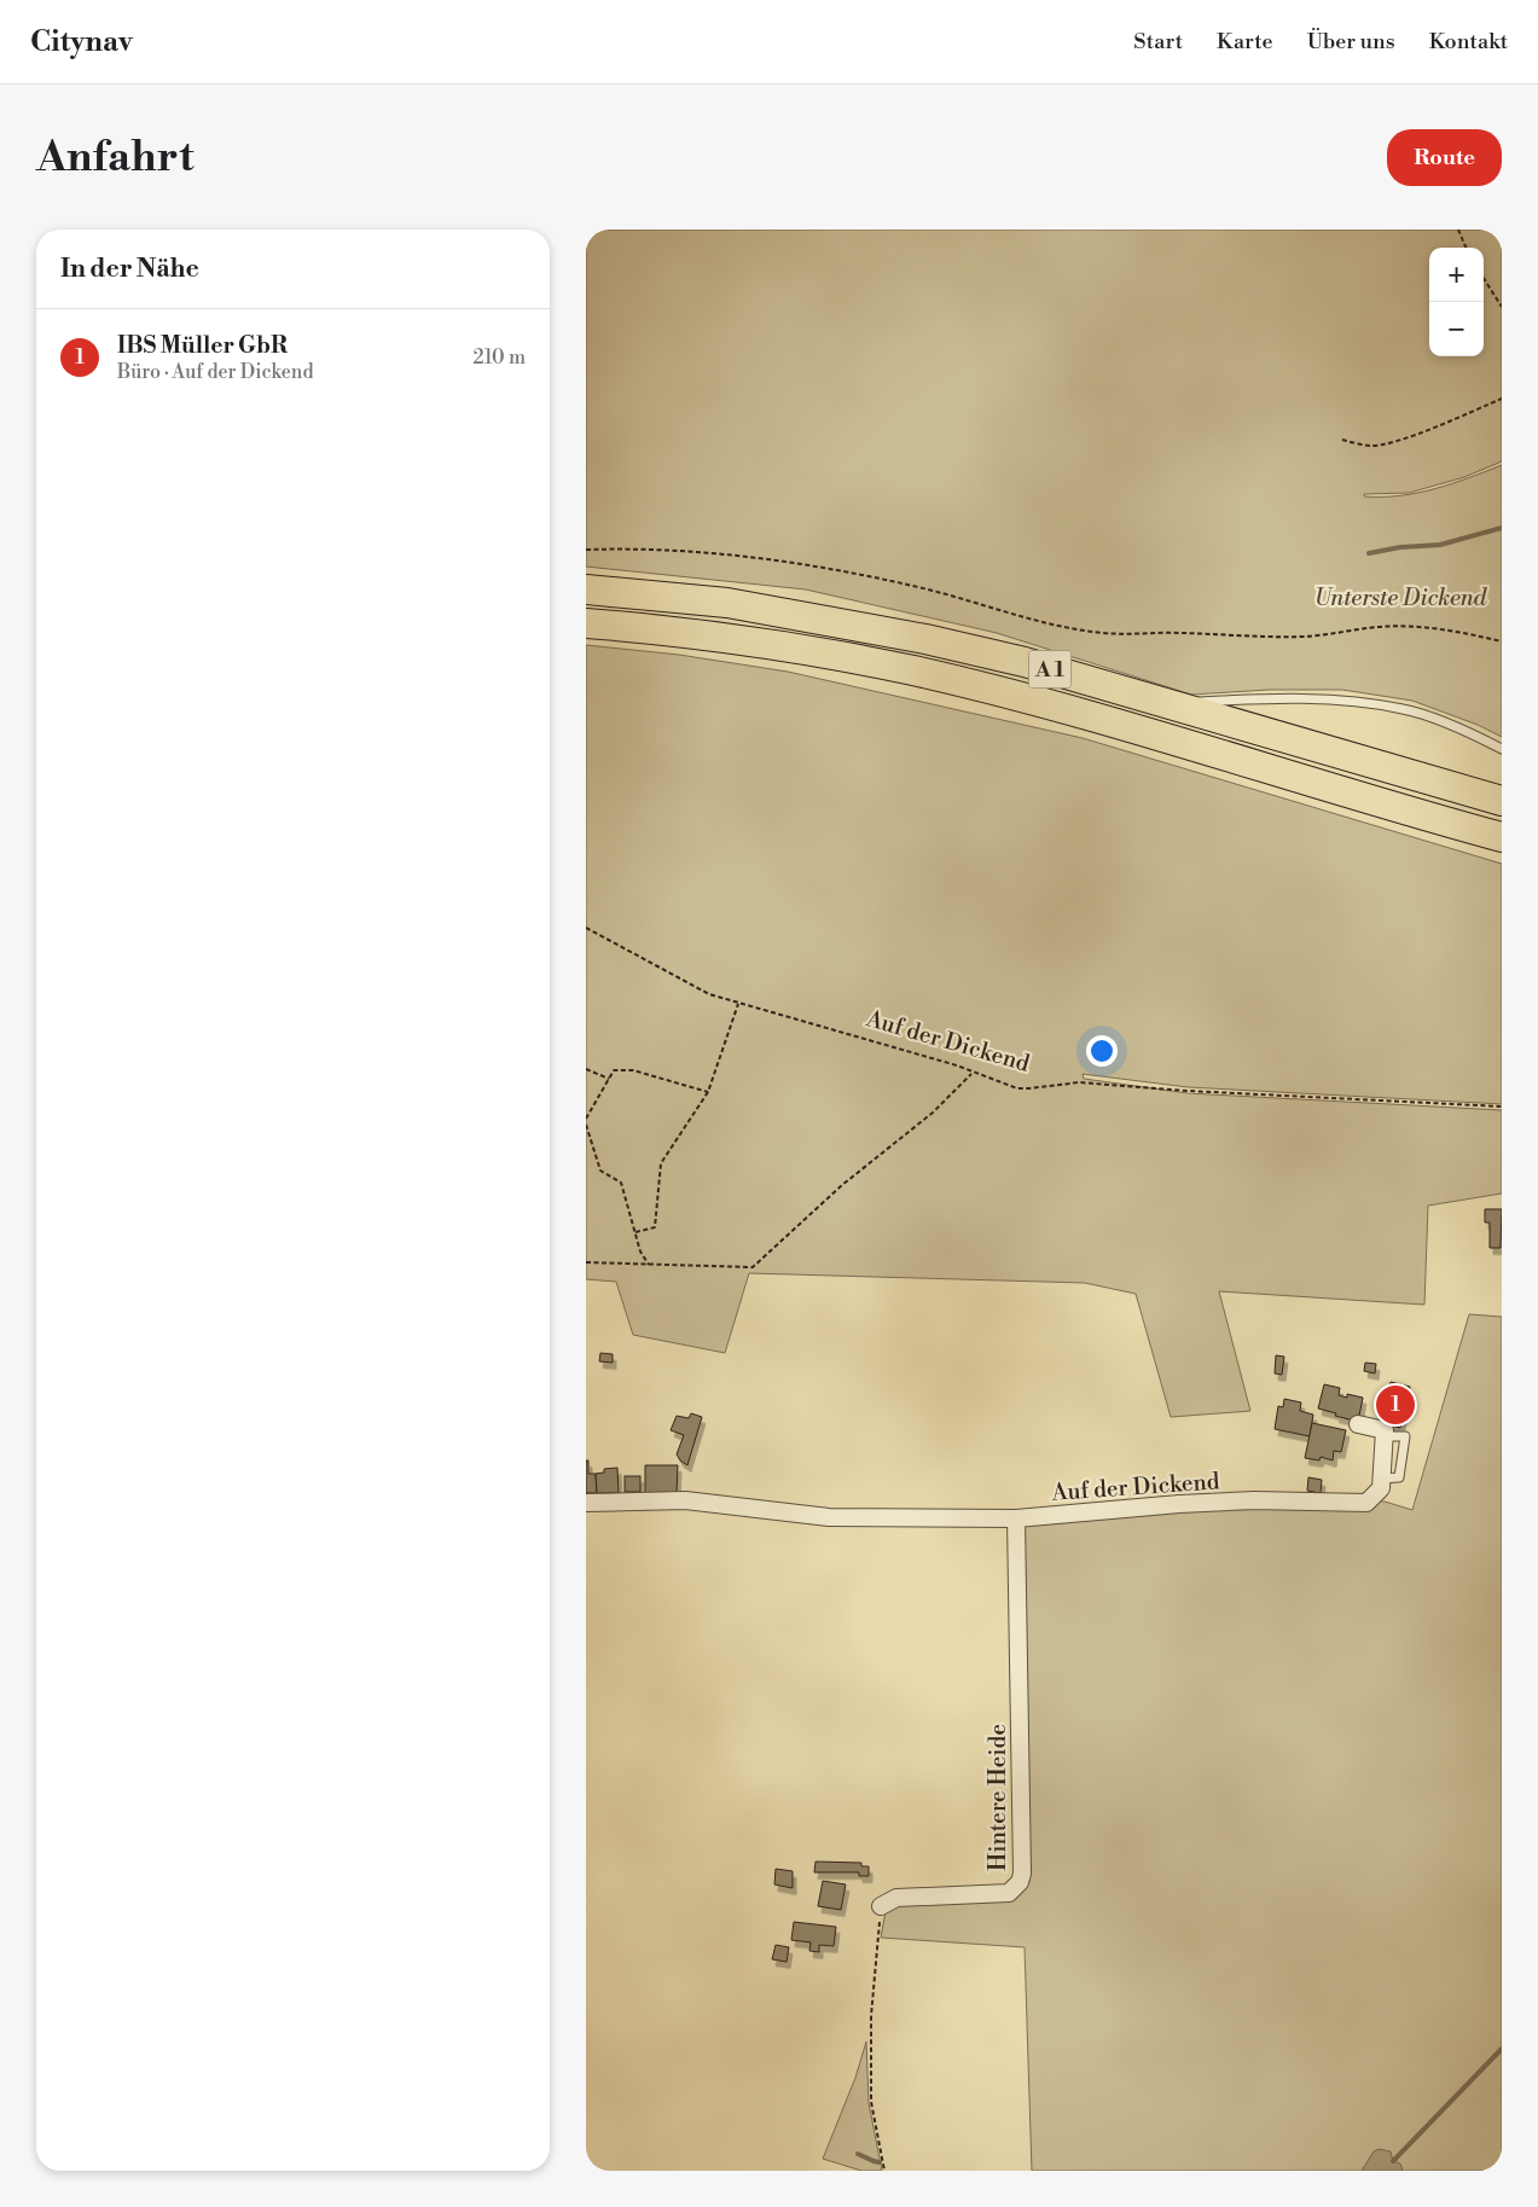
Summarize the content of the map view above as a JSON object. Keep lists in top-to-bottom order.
{
  "streets": {
    "highway": ["A 1"],
    "street": ["Auf der Dickend", "Hintere Heide"]
  },
  "crossings": [
    ["Auf der Dickend", "Hintere Heide"]
  ],
  "parks": ["Unterste Dickend"],
  "page": {
    "header": "Citynav",
    "nav": [
      "Start",
      "Karte",
      "Über uns",
      "Kontakt"
    ],
    "buttons": "Route",
    "title": "Anfahrt",
    "heading": "In der Nähe",
    "map_buttons": ["+", "−"],
    "list": [
      {
        "mark": "1",
        "name": "IBS Müller GbR",
        "note": "Büro · Auf der Dickend",
        "value": "210 m"
      }
    ],
    "pins": "1"
  }
}
